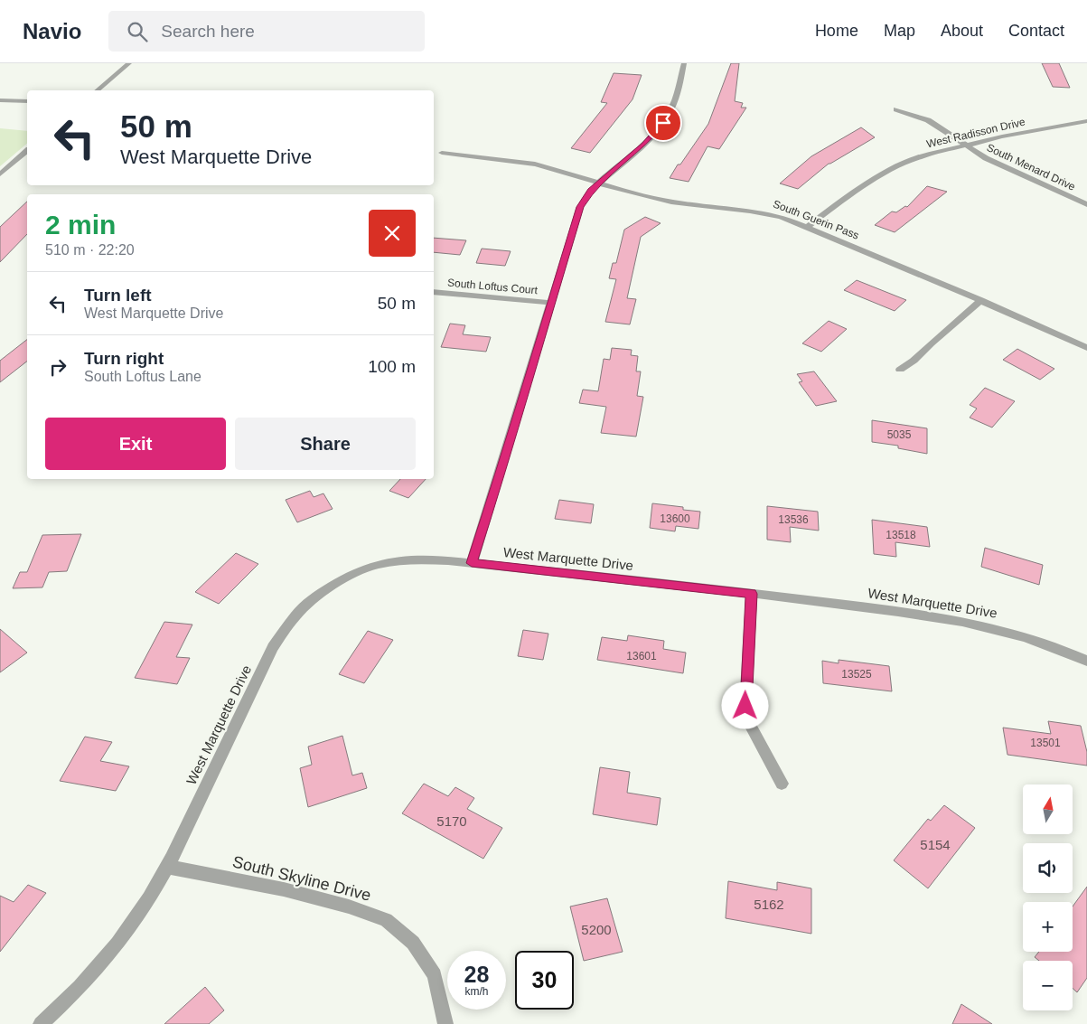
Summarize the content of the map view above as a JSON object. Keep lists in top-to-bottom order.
{
  "streets": {
    "street": [
      "West Radisson Drive",
      "South Menard Drive",
      "South Guerin Pass",
      "South Loftus Court",
      "West Marquette Drive",
      "South Skyline Drive"
    ]
  },
  "crossings": [
    ["West Radisson Drive", "South Menard Drive"],
    ["West Radisson Drive", "South Guerin Pass"],
    ["West Marquette Drive", "South Skyline Drive"]
  ],
  "house_numbers": [
    "5035",
    "13600",
    "13536",
    "13518",
    "13601",
    "13525",
    "13501",
    "5170",
    "5154",
    "5162",
    "5200"
  ],
  "north": "top",
  "page": {
    "header": "Navio",
    "search": "Search here",
    "nav": [
      "Home",
      "Map",
      "About",
      "Contact"
    ],
    "turn": ["50 m", "West Marquette Drive"],
    "heading": ["2 min", "510 m · 22:20"],
    "list": [
      {
        "name": "Turn left",
        "note": "West Marquette Drive",
        "value": "50 m"
      },
      {
        "name": "Turn right",
        "note": "South Loftus Lane",
        "value": "100 m"
      }
    ],
    "buttons": ["Exit", "Share"],
    "map_buttons": ["+", "−"],
    "speed": "28 km/h",
    "limit": "30"
  }
}
